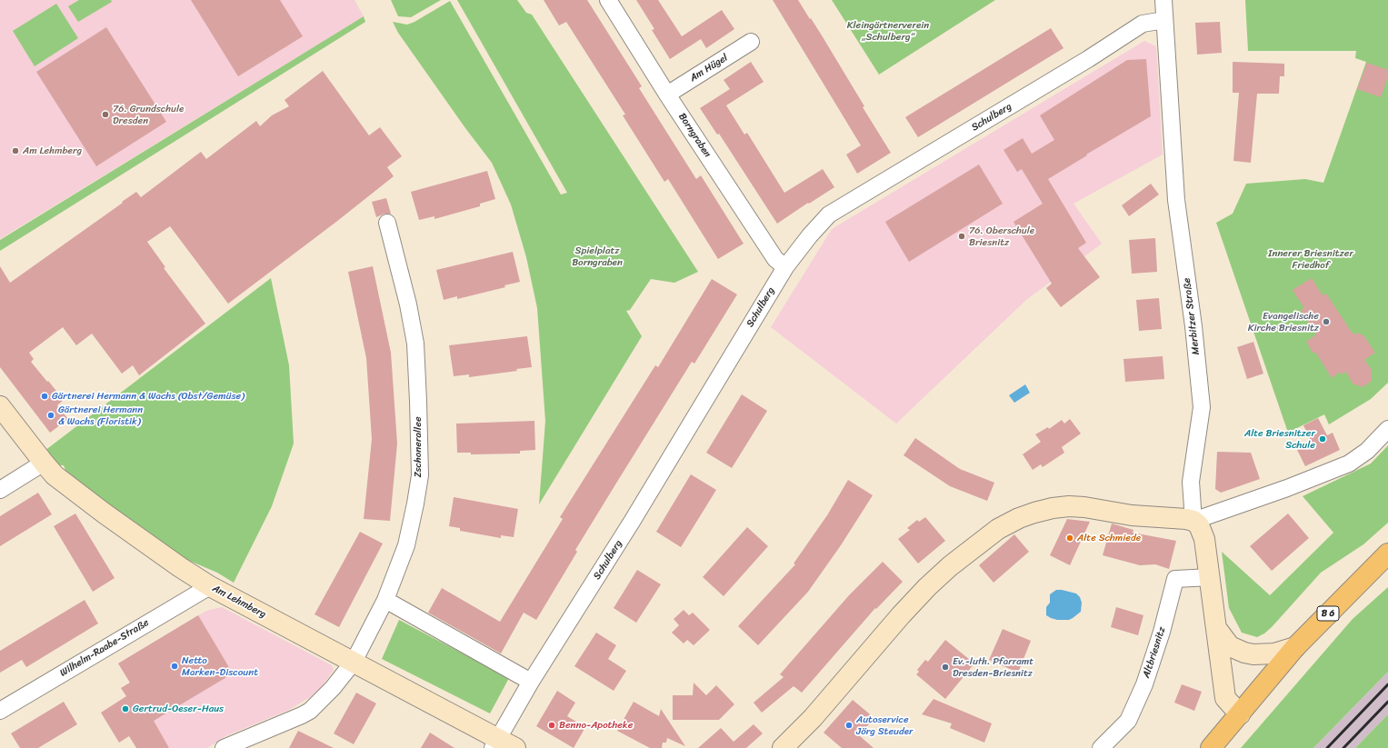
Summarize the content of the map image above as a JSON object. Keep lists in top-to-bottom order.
{
  "streets": {
    "main road": ["B 6"],
    "street": [
      "Am Hügel",
      "Schulberg",
      "Borngraben",
      "Merbitzer Straße",
      "Zschonerallee",
      "Am Lehmberg",
      "Wilhelm-Raabe-Straße",
      "Altbriesnitz"
    ]
  },
  "crossings": [
    ["Am Hügel", "Borngraben"],
    ["Schulberg", "Borngraben"],
    ["Schulberg", "Merbitzer Straße"],
    ["Schulberg", "Am Lehmberg"],
    ["Merbitzer Straße", "B 6"],
    ["Merbitzer Straße", "Altbriesnitz"],
    ["Zschonerallee", "Am Lehmberg"],
    ["Am Lehmberg", "Wilhelm-Raabe-Straße"]
  ],
  "parks": ["Kleingärtnerverein „Schulberg“", "Spielplatz Borngraben", "Innerer Briesnitzer Friedhof"],
  "places": [
    "76. Grundschule Dresden",
    "Am Lehmberg",
    "76. Oberschule Briesnitz",
    "Evangelische Kirche Briesnitz",
    "Gärtnerei Hermann & Wachs (Obst/Gemüse)",
    "Gärtnerei Hermann & Wachs (Floristik)",
    "Alte Briesnitzer Schule",
    "Alte Schmiede",
    "Netto Marken-Discount",
    "Ev.-luth. Pfarramt Dresden-Briesnitz",
    "Gertrud-Oeser-Haus",
    "Benno-Apotheke",
    "Autoservice Jörg Steuder"
  ]
}
